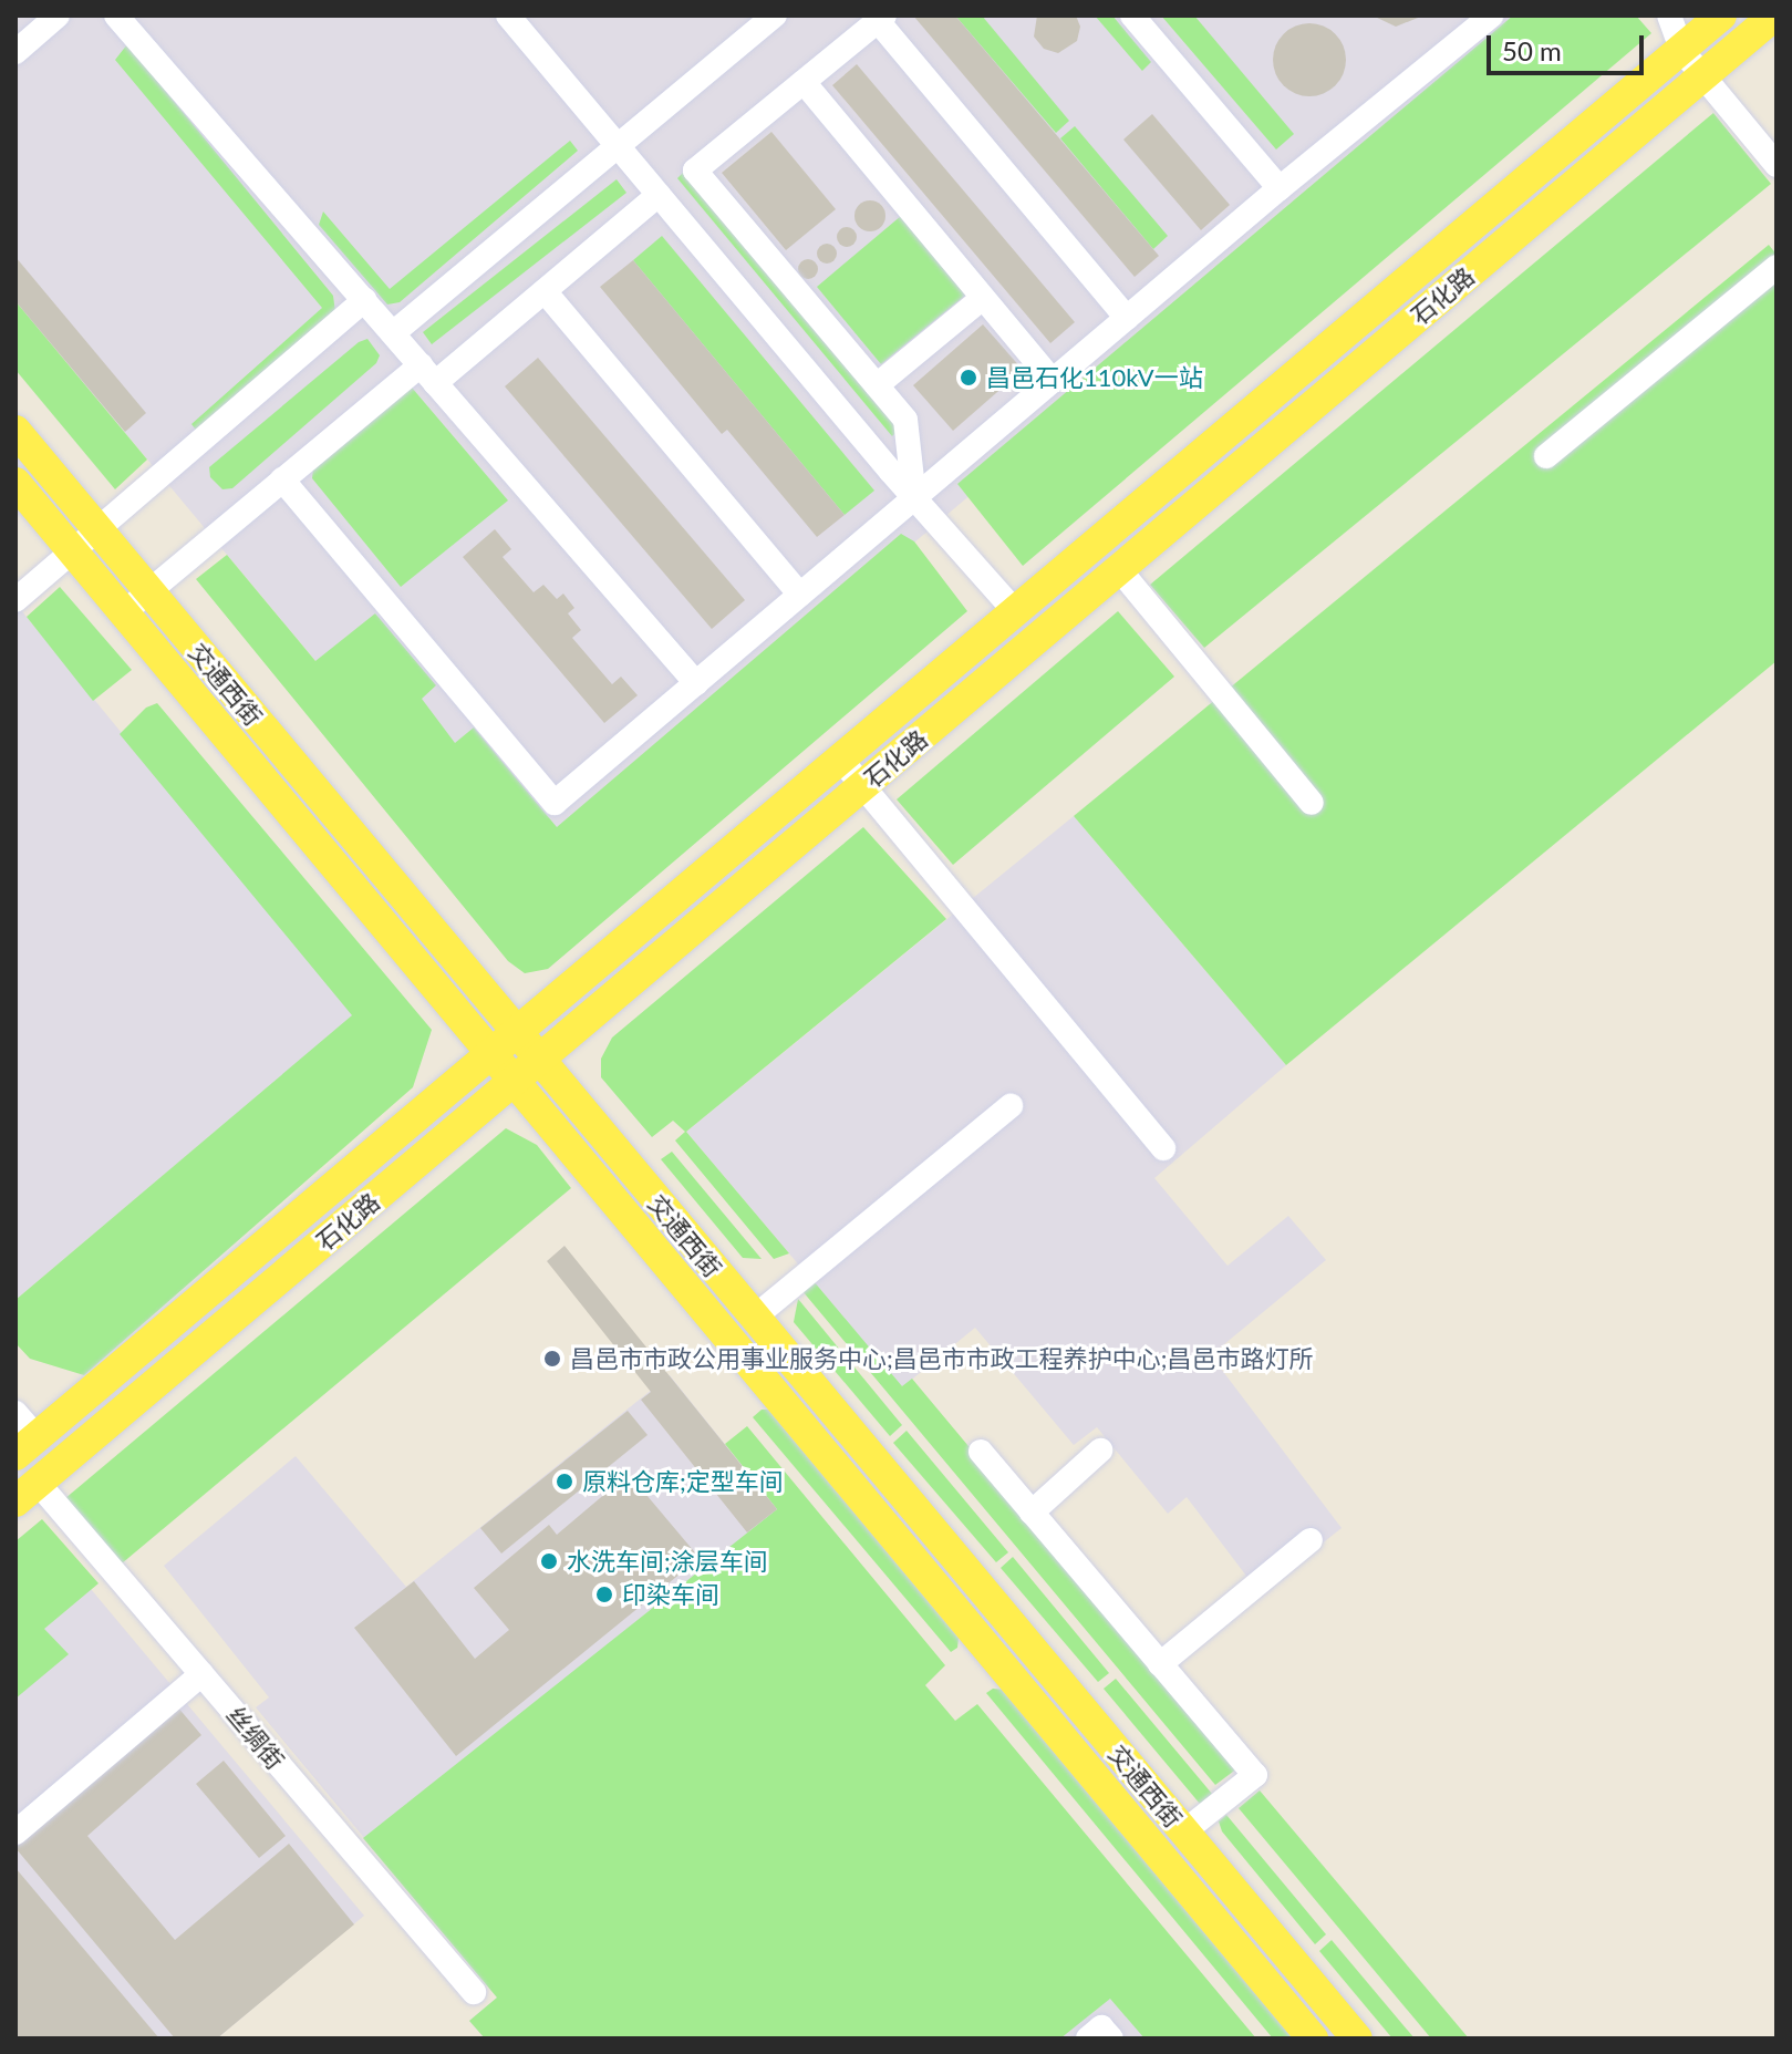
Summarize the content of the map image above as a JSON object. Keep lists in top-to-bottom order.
{
  "streets": {
    "main road": ["石化路", "交通西街"],
    "street": ["丝绸街"]
  },
  "crossings": [
    ["石化路", "交通西街"],
    ["石化路", "丝绸街"]
  ],
  "places": [
    "昌邑石化110kV一站",
    "昌邑市市政公用事业服务中心;昌邑市市政工程养护中心;昌邑市路灯所",
    "原料仓库;定型车间",
    "水洗车间;涂层车间",
    "印染车间"
  ],
  "scale_bar": "50 m"
}
